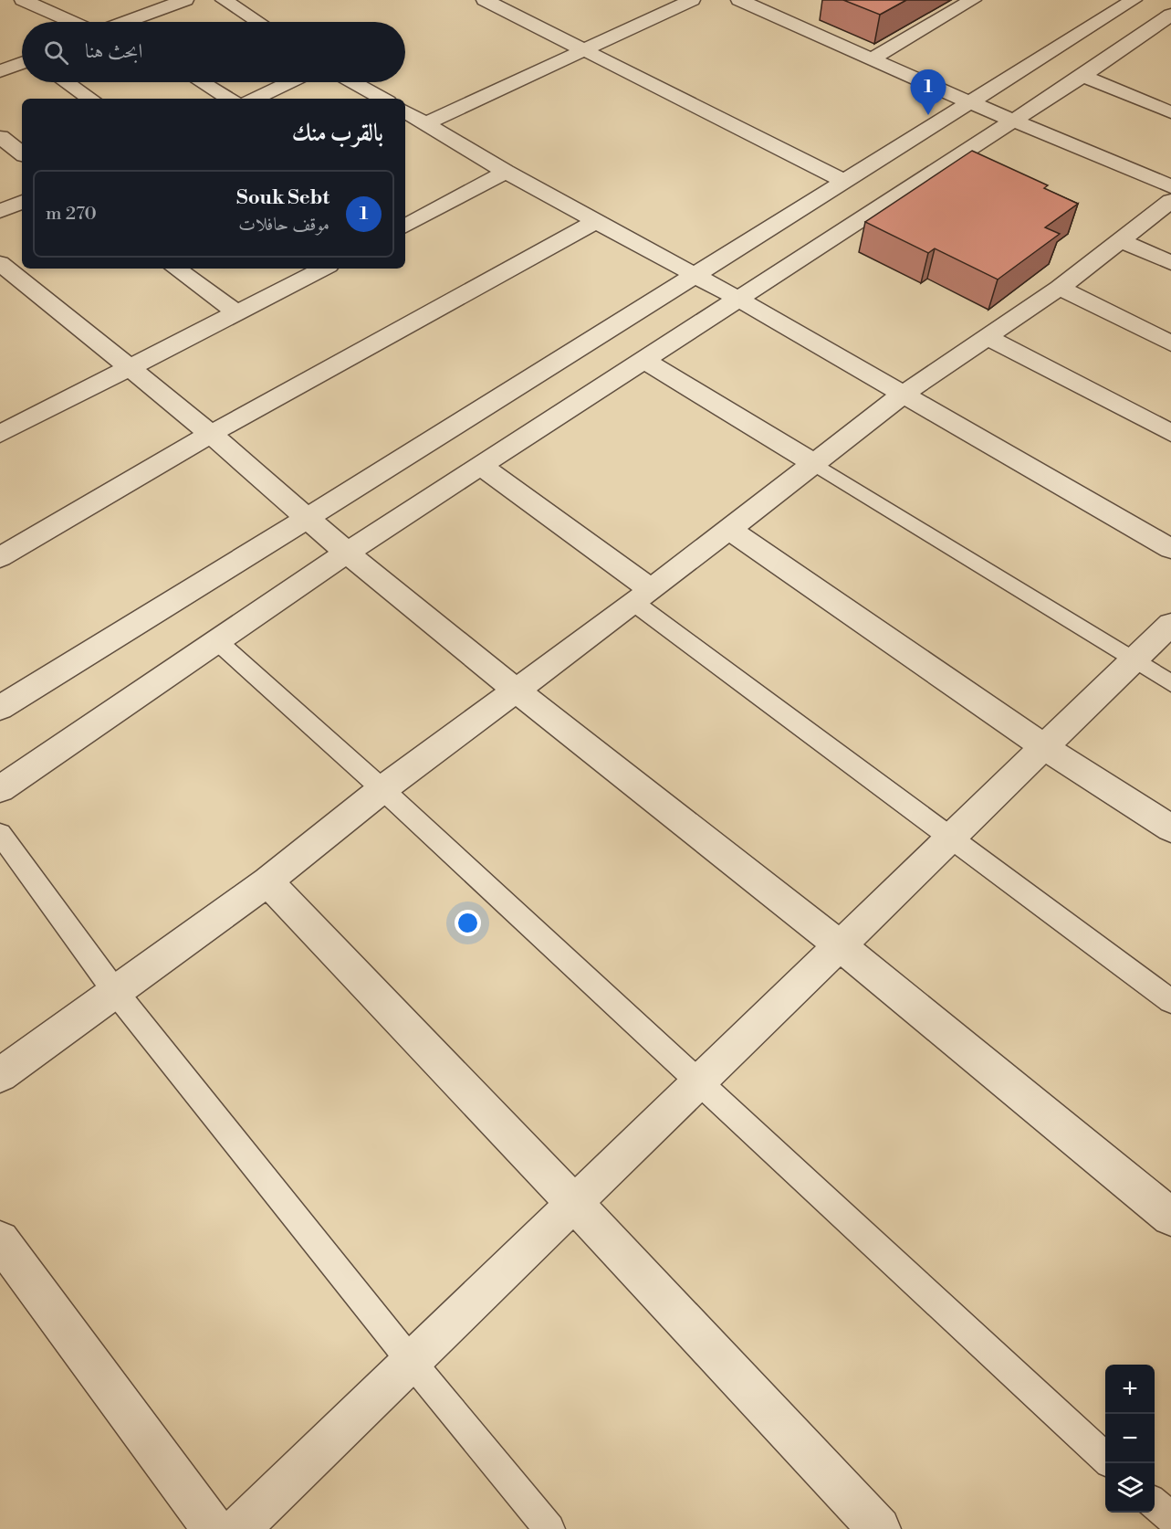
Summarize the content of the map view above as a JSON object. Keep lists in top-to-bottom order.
{
  "page": {
    "search": "ابحث هنا",
    "pins": "1",
    "heading": "بالقرب منك",
    "list": [
      {
        "mark": "1",
        "name": "Souk Sebt",
        "note": "موقف حافلات",
        "value": "270 m"
      }
    ],
    "map_buttons": ["+", "−"]
  }
}
